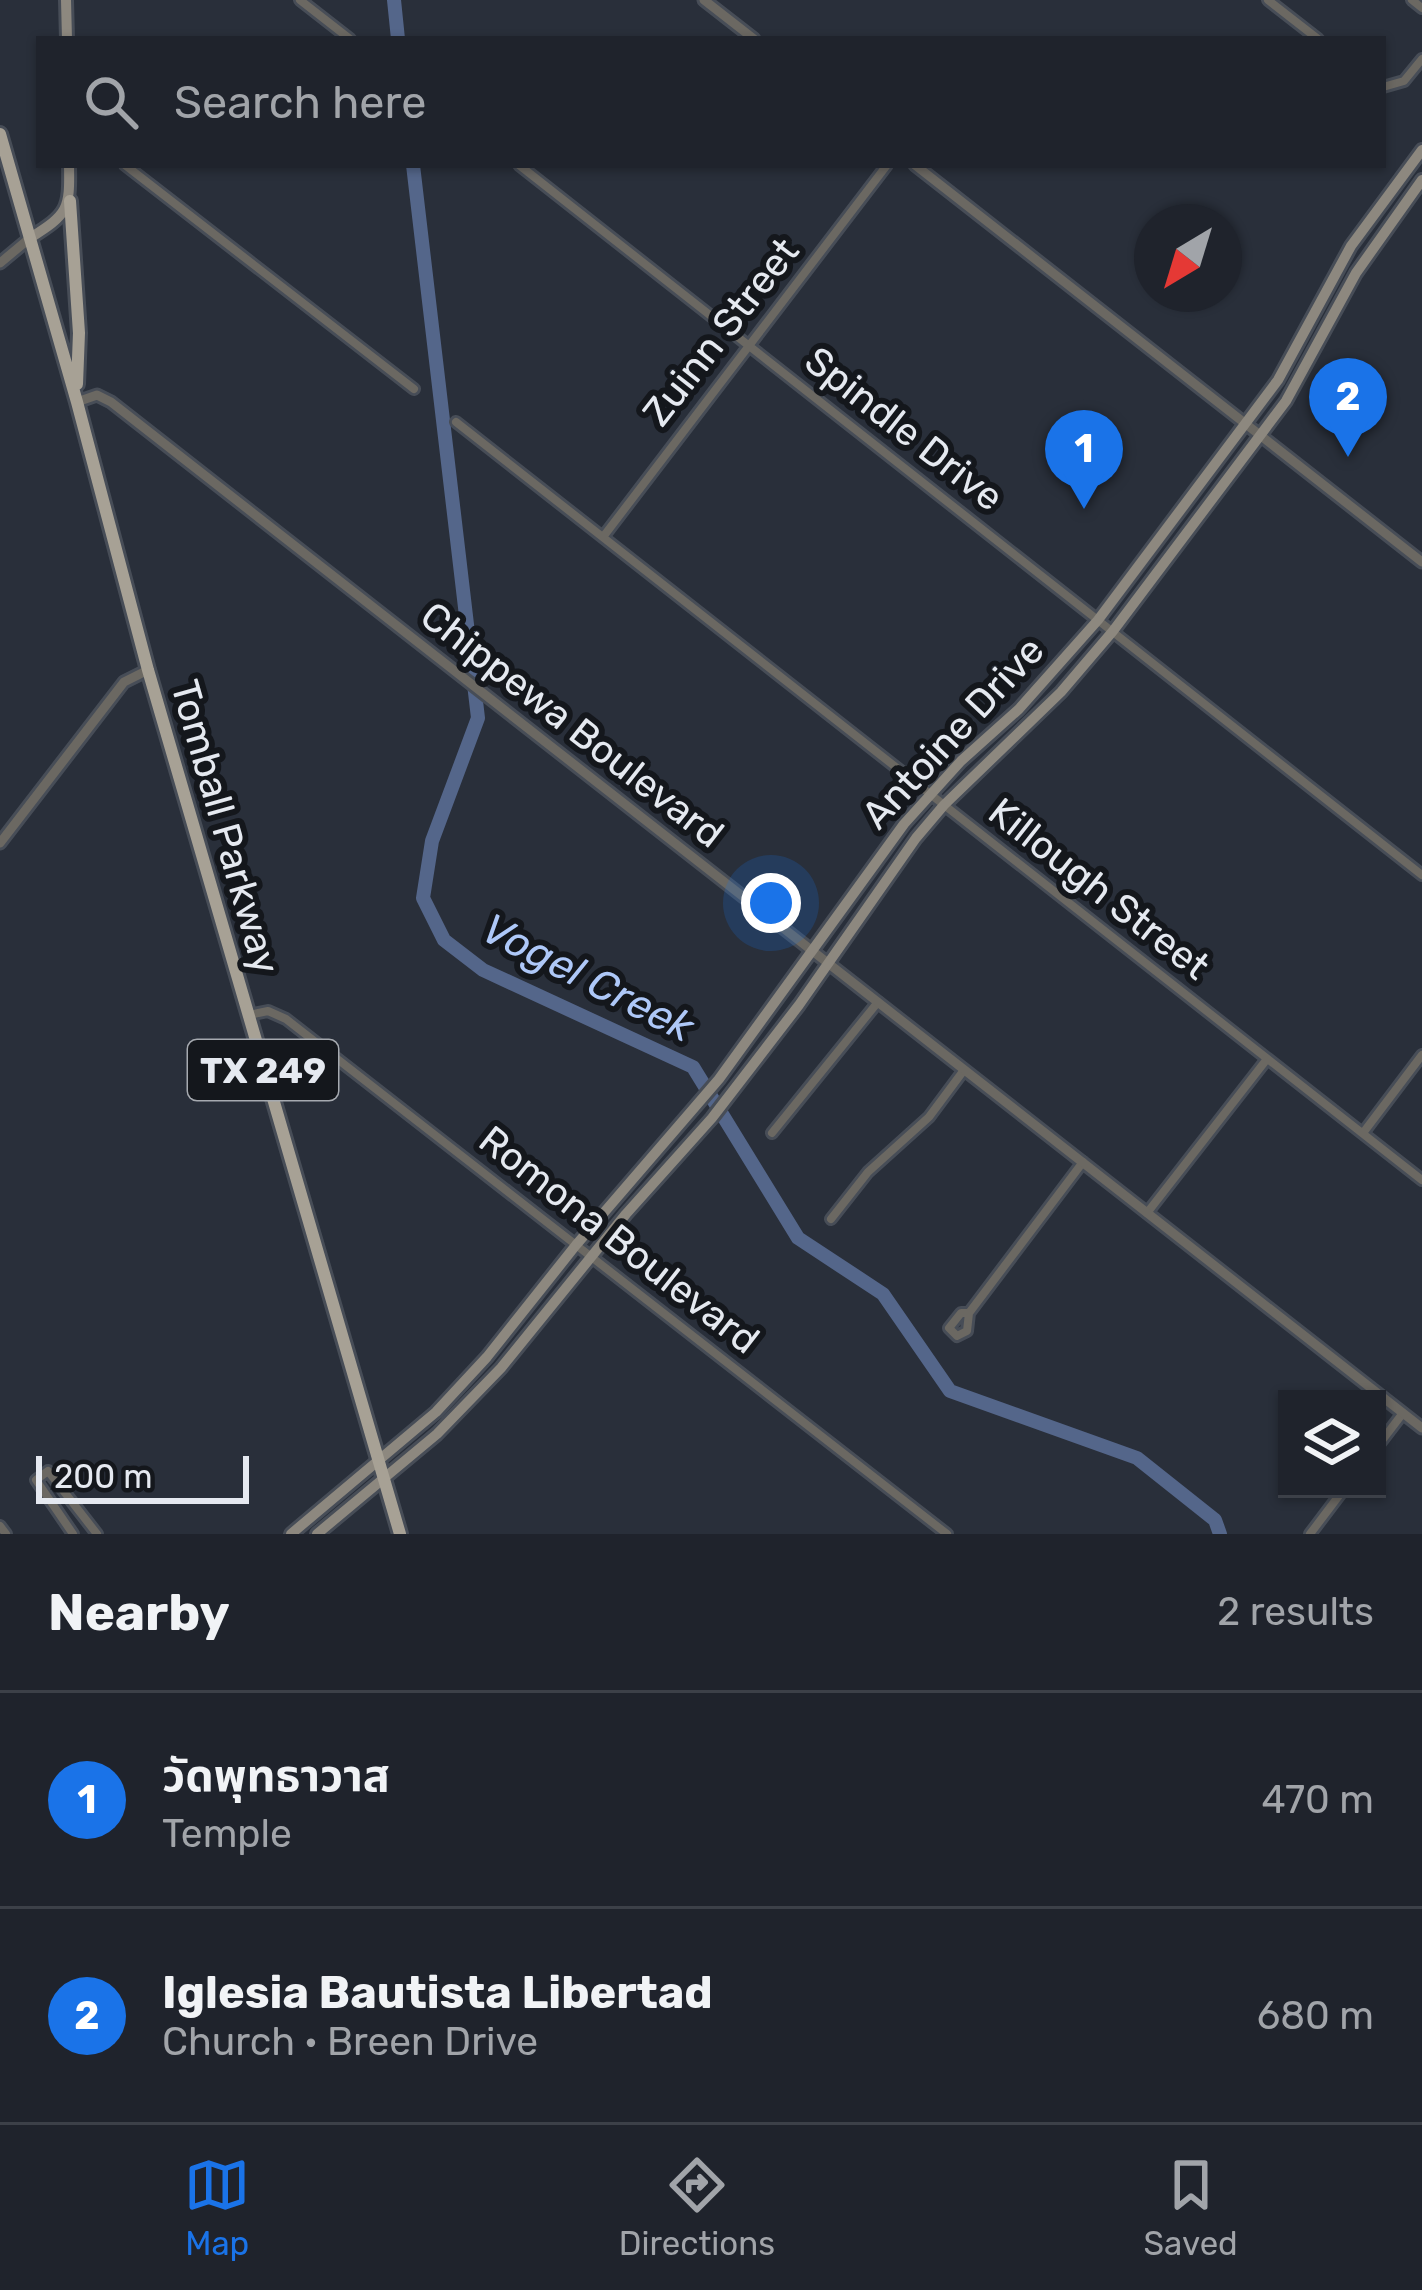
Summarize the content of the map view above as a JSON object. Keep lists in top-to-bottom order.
{
  "streets": {
    "main road": ["Antoine Drive", "Tomball Parkway", "TX 249"],
    "street": [
      "Zuinn Street",
      "Spindle Drive",
      "Chippewa Boulevard",
      "Killough Street",
      "Romona Boulevard"
    ]
  },
  "crossings": [
    ["Zuinn Street", "Spindle Drive"],
    ["Zuinn Street", "Killough Street"],
    ["Spindle Drive", "Antoine Drive"],
    ["Chippewa Boulevard", "Antoine Drive"],
    ["Chippewa Boulevard", "Tomball Parkway"],
    ["Antoine Drive", "Tomball Parkway"],
    ["Antoine Drive", "Killough Street"],
    ["Antoine Drive", "Romona Boulevard"],
    ["Tomball Parkway", "Romona Boulevard"]
  ],
  "water": ["Vogel Creek"],
  "scale_bar": "200 m",
  "north": "bottom left",
  "page": {
    "search": "Search here",
    "pins": ["2", "1"],
    "scale": "200 m",
    "heading": ["Nearby", "2 results"],
    "list": [
      {
        "mark": "1",
        "name": "วัดพุทธาวาส",
        "note": "Temple",
        "value": "470 m"
      },
      {
        "mark": "2",
        "name": "Iglesia Bautista Libertad",
        "note": "Church · Breen Drive",
        "value": "680 m"
      }
    ],
    "nav": ["Map", "Directions", "Saved"]
  }
}
